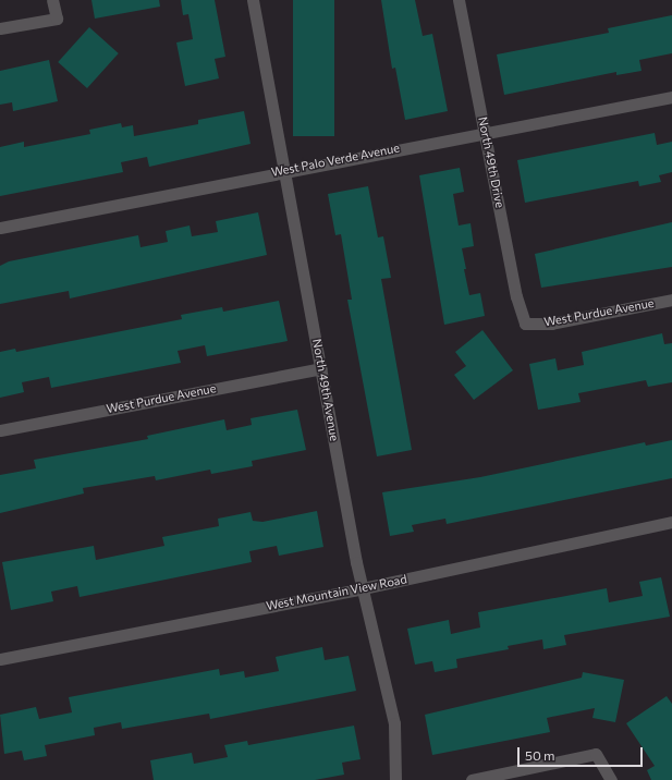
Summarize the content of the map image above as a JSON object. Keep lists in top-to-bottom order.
{
  "streets": {
    "street": [
      "West Palo Verde Avenue",
      "North 49th Drive",
      "West Purdue Avenue",
      "North 49th Avenue",
      "West Mountain View Road"
    ]
  },
  "crossings": [
    ["West Palo Verde Avenue", "North 49th Drive"],
    ["West Palo Verde Avenue", "North 49th Avenue"],
    ["North 49th Drive", "West Purdue Avenue"],
    ["West Purdue Avenue", "North 49th Avenue"],
    ["North 49th Avenue", "West Mountain View Road"]
  ],
  "scale_bar": "50 m"
}
